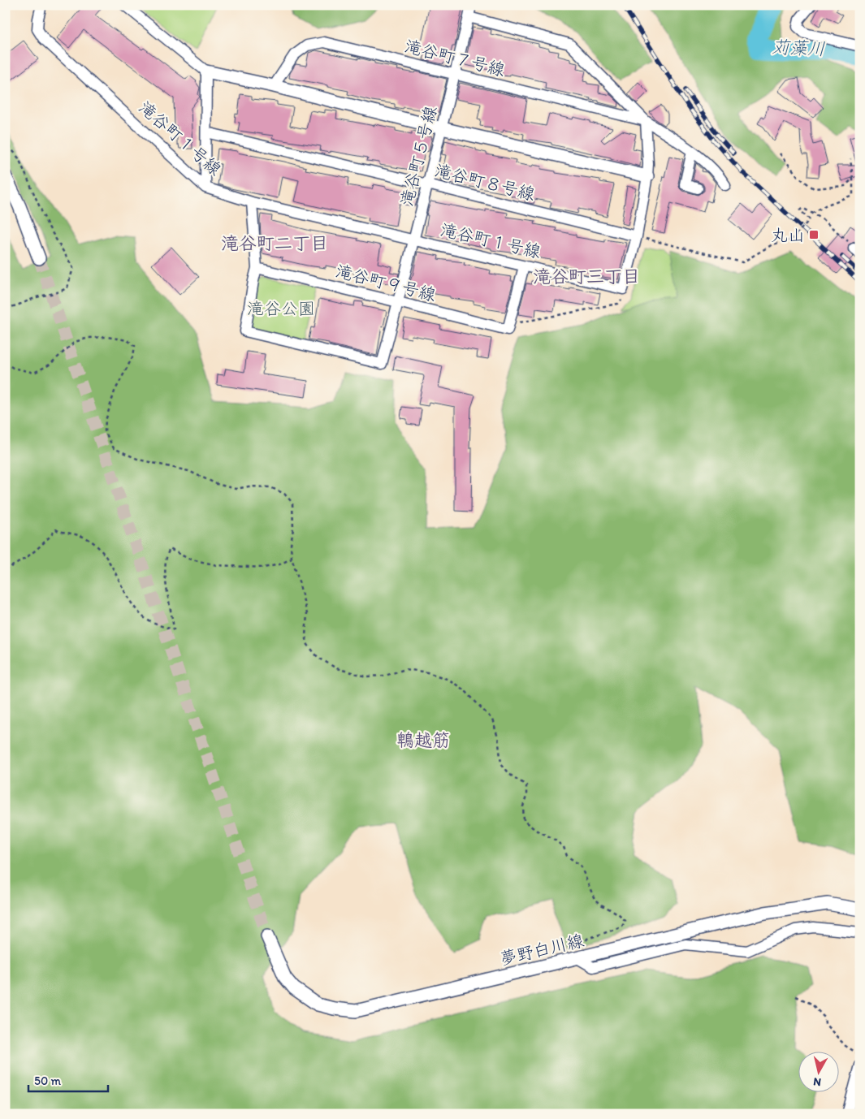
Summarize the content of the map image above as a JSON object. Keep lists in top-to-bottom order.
{
  "streets": {
    "street": [
      "滝谷町７号線",
      "滝谷町１号線",
      "滝谷町５号線",
      "滝谷町８号線",
      "滝谷町９号線",
      "夢野白川線"
    ]
  },
  "crossings": [
    ["滝谷町７号線", "滝谷町５号線"],
    ["滝谷町１号線", "滝谷町５号線"],
    ["滝谷町５号線", "滝谷町８号線"],
    ["滝谷町５号線", "滝谷町９号線"]
  ],
  "districts": ["滝谷町二丁目", "滝谷町三丁目", "鵯越筋"],
  "water": ["苅藻川"],
  "parks": ["滝谷公園"],
  "places": {
    "transit": ["丸山"]
  },
  "scale_bar": "50 m",
  "north": "bottom"
}
